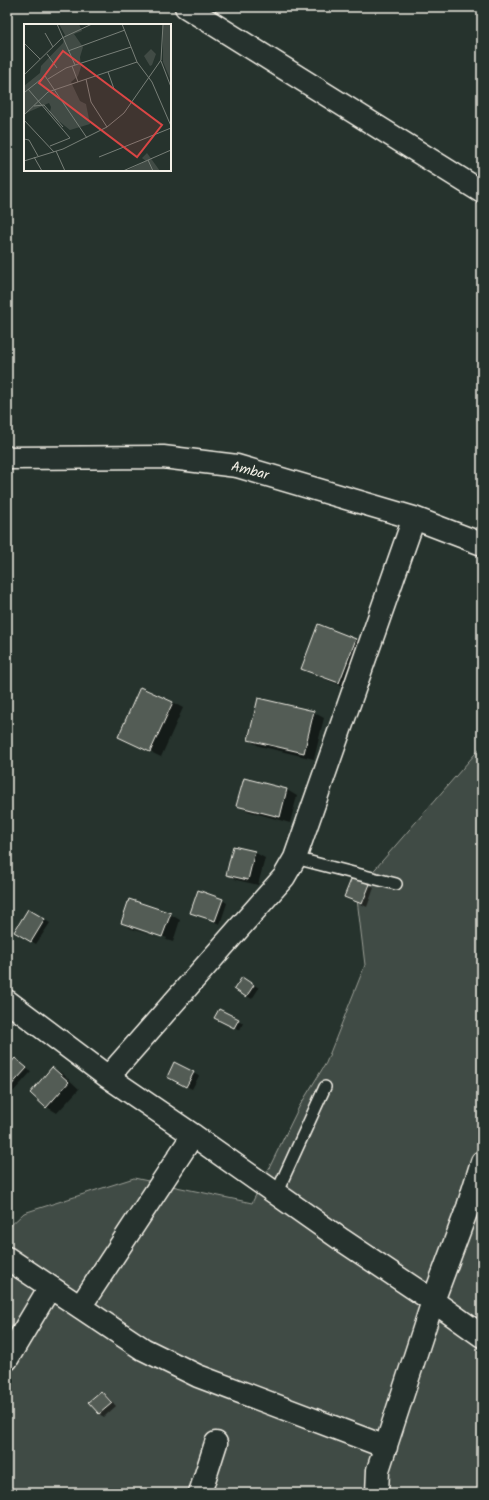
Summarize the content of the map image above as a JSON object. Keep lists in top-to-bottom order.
{
  "streets": {
    "street": ["Ambar"]
  }
}
